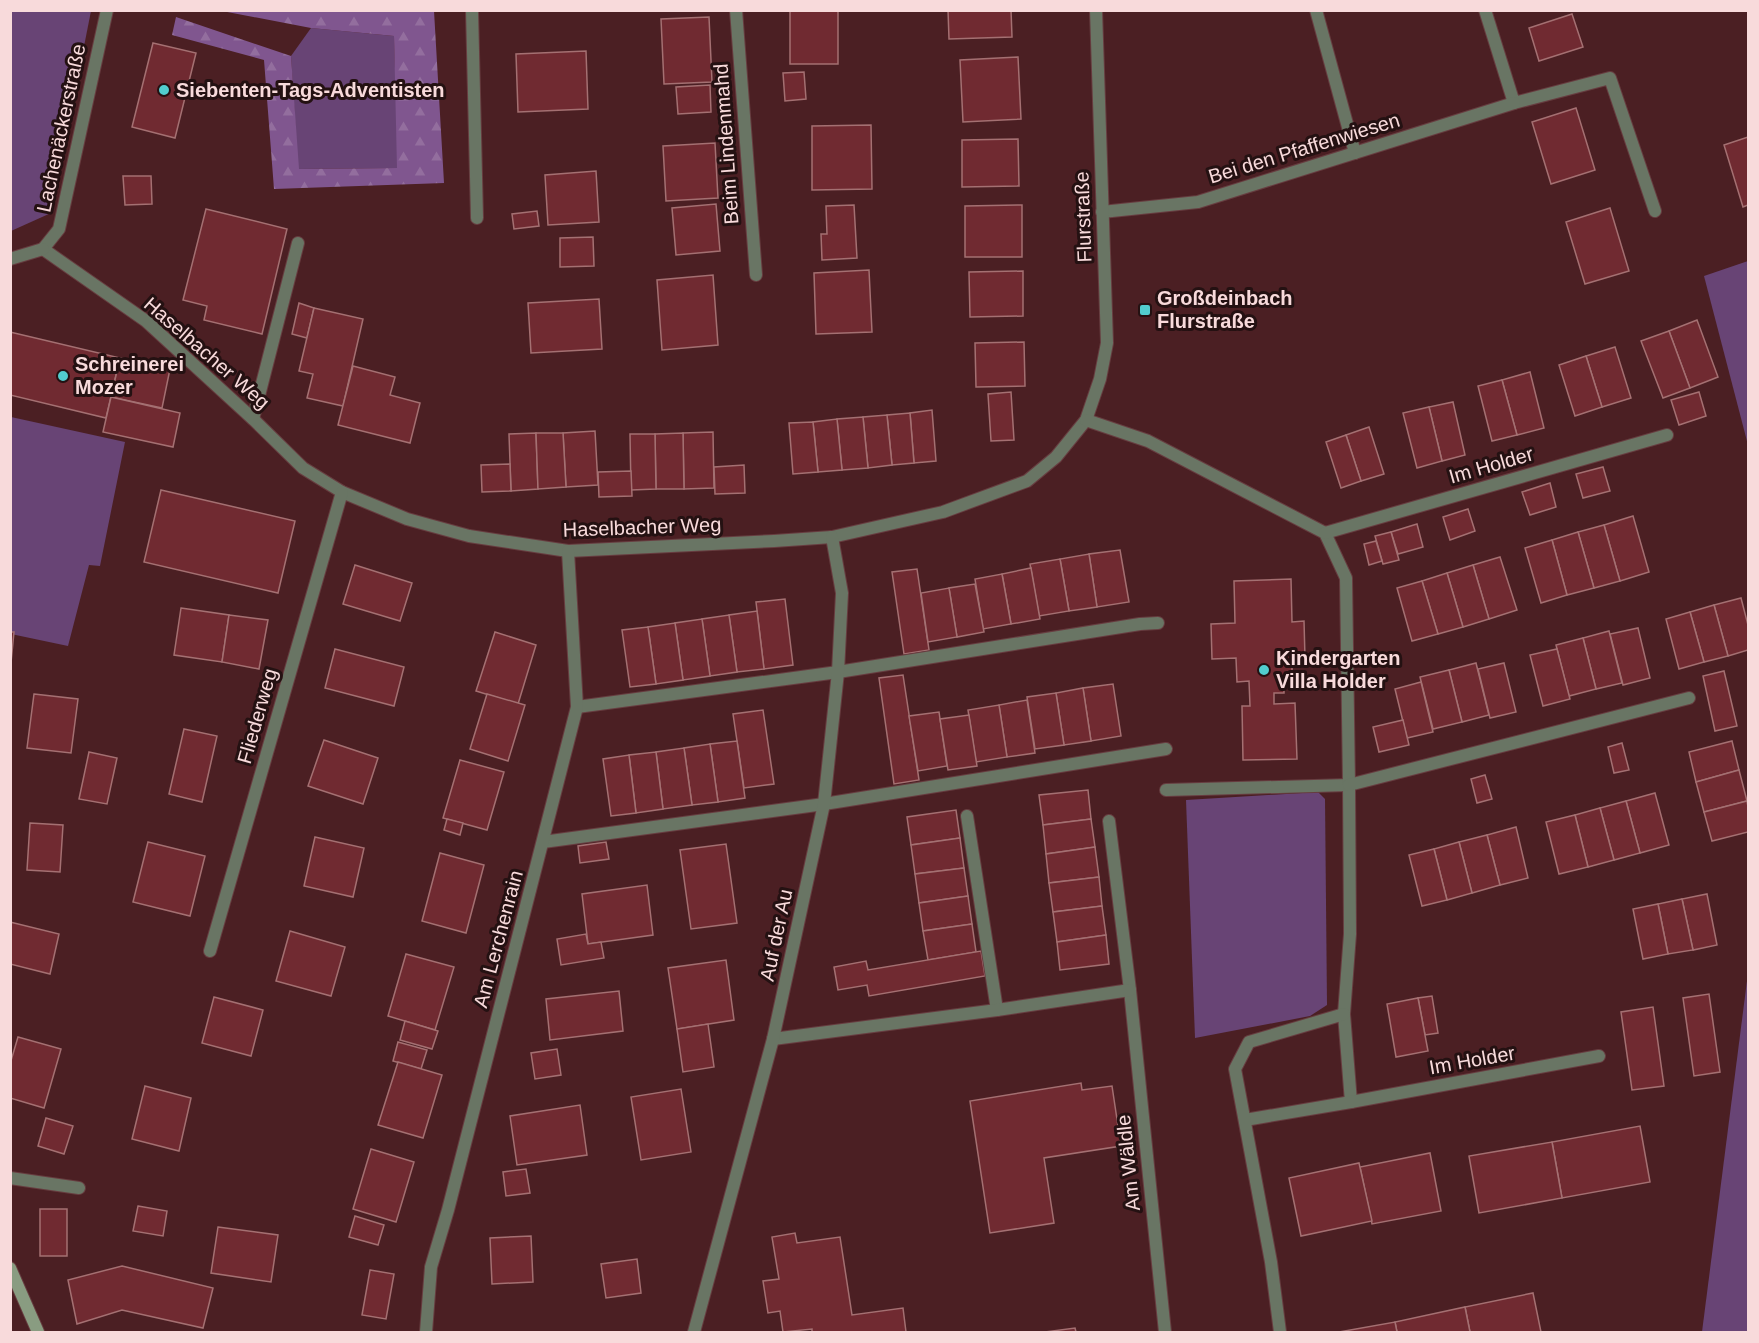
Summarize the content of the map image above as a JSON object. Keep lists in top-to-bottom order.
{
  "streets": {
    "street": [
      "Lachenäckerstraße",
      "Beim Lindenmahd",
      "Bei den Pfaffenwiesen",
      "Flurstraße",
      "Haselbacher Weg",
      "Im Holder",
      "Fliederweg",
      "Auf der Au",
      "Am Lerchenrain",
      "Am Wäldle"
    ]
  },
  "crossings": [
    ["Lachenäckerstraße", "Haselbacher Weg"],
    ["Bei den Pfaffenwiesen", "Flurstraße"],
    ["Flurstraße", "Haselbacher Weg"],
    ["Haselbacher Weg", "Fliederweg"],
    ["Haselbacher Weg", "Auf der Au"],
    ["Haselbacher Weg", "Am Lerchenrain"]
  ],
  "places": {
    "other": ["Siebenten-Tags-Adventisten", "Schreinerei Mozer", "Kindergarten Villa Holder"],
    "transit": ["Großdeinbach Flurstraße"]
  }
}
